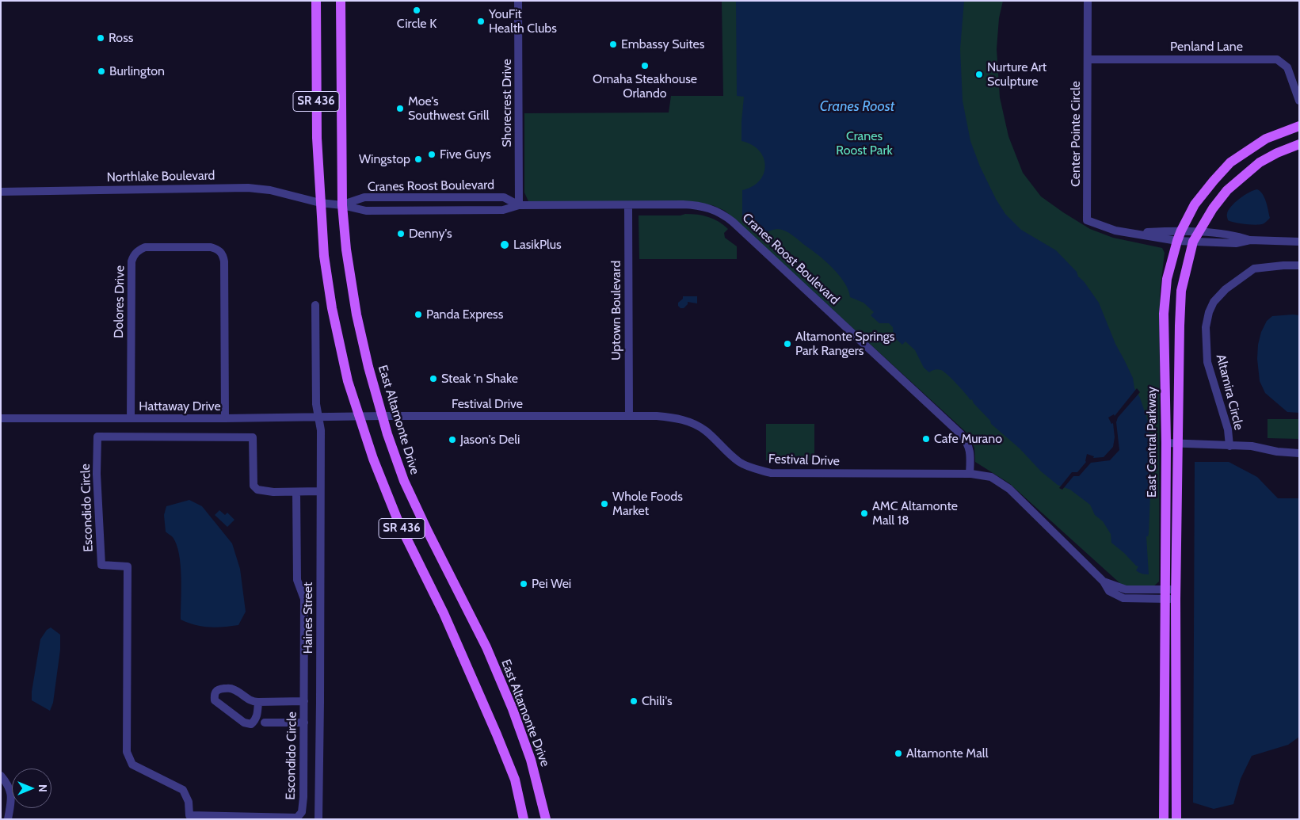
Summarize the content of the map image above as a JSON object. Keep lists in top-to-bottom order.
{
  "streets": {
    "main road": ["SR 436", "East Altamonte Drive", "East Central Parkway"],
    "street": [
      "Penland Lane",
      "Shorecrest Drive",
      "Center Pointe Circle",
      "Northlake Boulevard",
      "Cranes Roost Boulevard",
      "Dolores Drive",
      "Uptown Boulevard",
      "Altamira Circle",
      "Festival Drive",
      "Hattaway Drive",
      "Escondido Circle",
      "Haines Street"
    ]
  },
  "crossings": [
    ["Penland Lane", "Center Pointe Circle"],
    ["SR 436", "Northlake Boulevard"],
    ["SR 436", "Cranes Roost Boulevard"],
    ["SR 436", "Festival Drive"],
    ["SR 436", "Hattaway Drive"],
    ["Shorecrest Drive", "Cranes Roost Boulevard"],
    ["Center Pointe Circle", "East Central Parkway"],
    ["Northlake Boulevard", "Cranes Roost Boulevard"],
    ["Cranes Roost Boulevard", "Uptown Boulevard"],
    ["Cranes Roost Boulevard", "Festival Drive"],
    ["Cranes Roost Boulevard", "East Altamonte Drive"],
    ["Dolores Drive", "Hattaway Drive"],
    ["Uptown Boulevard", "Festival Drive"],
    ["Altamira Circle", "East Central Parkway"],
    ["Festival Drive", "Hattaway Drive"],
    ["Festival Drive", "East Altamonte Drive"],
    ["Festival Drive", "East Central Parkway"],
    ["Hattaway Drive", "Haines Street"],
    ["Escondido Circle", "Haines Street"]
  ],
  "water": ["Cranes Roost"],
  "parks": ["Cranes Roost Park"],
  "places": [
    "Circle K",
    "YouFit Health Clubs",
    "Ross",
    "Embassy Suites",
    "Omaha Steakhouse Orlando",
    "Burlington",
    "Nurture Art Sculpture",
    "Moe's Southwest Grill",
    "Five Guys",
    "Wingstop",
    "Denny's",
    "LasikPlus",
    "Panda Express",
    "Altamonte Springs Park Rangers",
    "Steak 'n Shake",
    "Cafe Murano",
    "Jason's Deli",
    "Whole Foods Market",
    "AMC Altamonte Mall 18",
    "Pei Wei",
    "Chili's",
    "Altamonte Mall"
  ],
  "north": "right"
}
